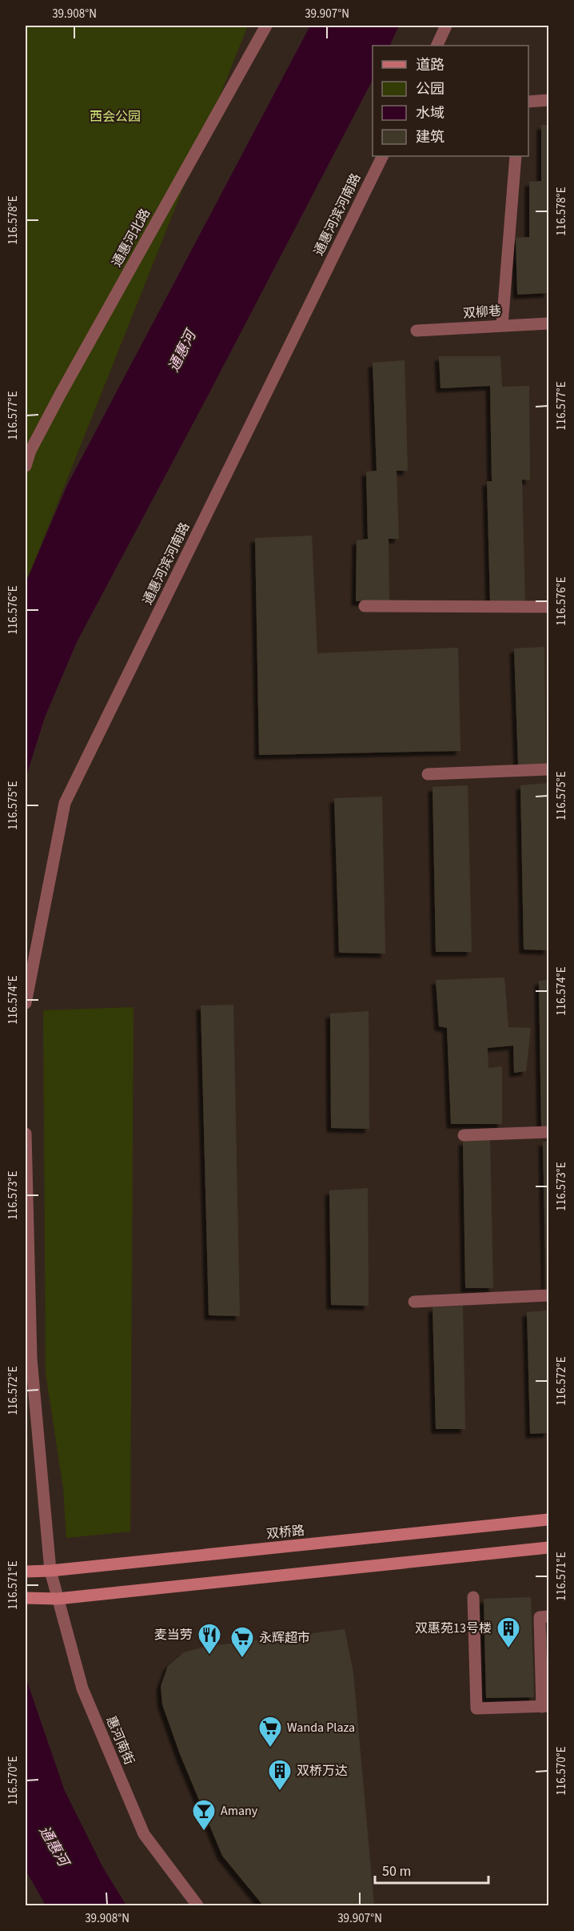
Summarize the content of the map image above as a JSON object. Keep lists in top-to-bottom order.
{
  "streets": {
    "main road": ["双桥路"],
    "street": [
      "通惠河滨河南路",
      "通惠河北路",
      "双柳巷",
      "惠河南街"
    ]
  },
  "crossings": [
    ["双桥路", "惠河南街"]
  ],
  "water": ["通惠河"],
  "parks": ["西会公园"],
  "places": {
    "building": ["双惠苑13号楼", "双桥万达"],
    "restaurant": ["麦当劳"],
    "supermarket": ["永辉超市", "Wanda Plaza"],
    "bar": ["Amany"]
  },
  "legend": [
    "道路",
    "公园",
    "水域",
    "建筑"
  ],
  "scale_bar": "50 m",
  "coordinates": [
    "39.908°N",
    "39.907°N",
    "116.578°E",
    "116.577°E",
    "116.576°E",
    "116.575°E",
    "116.574°E",
    "116.573°E",
    "116.572°E",
    "116.571°E",
    "116.570°E"
  ]
}
